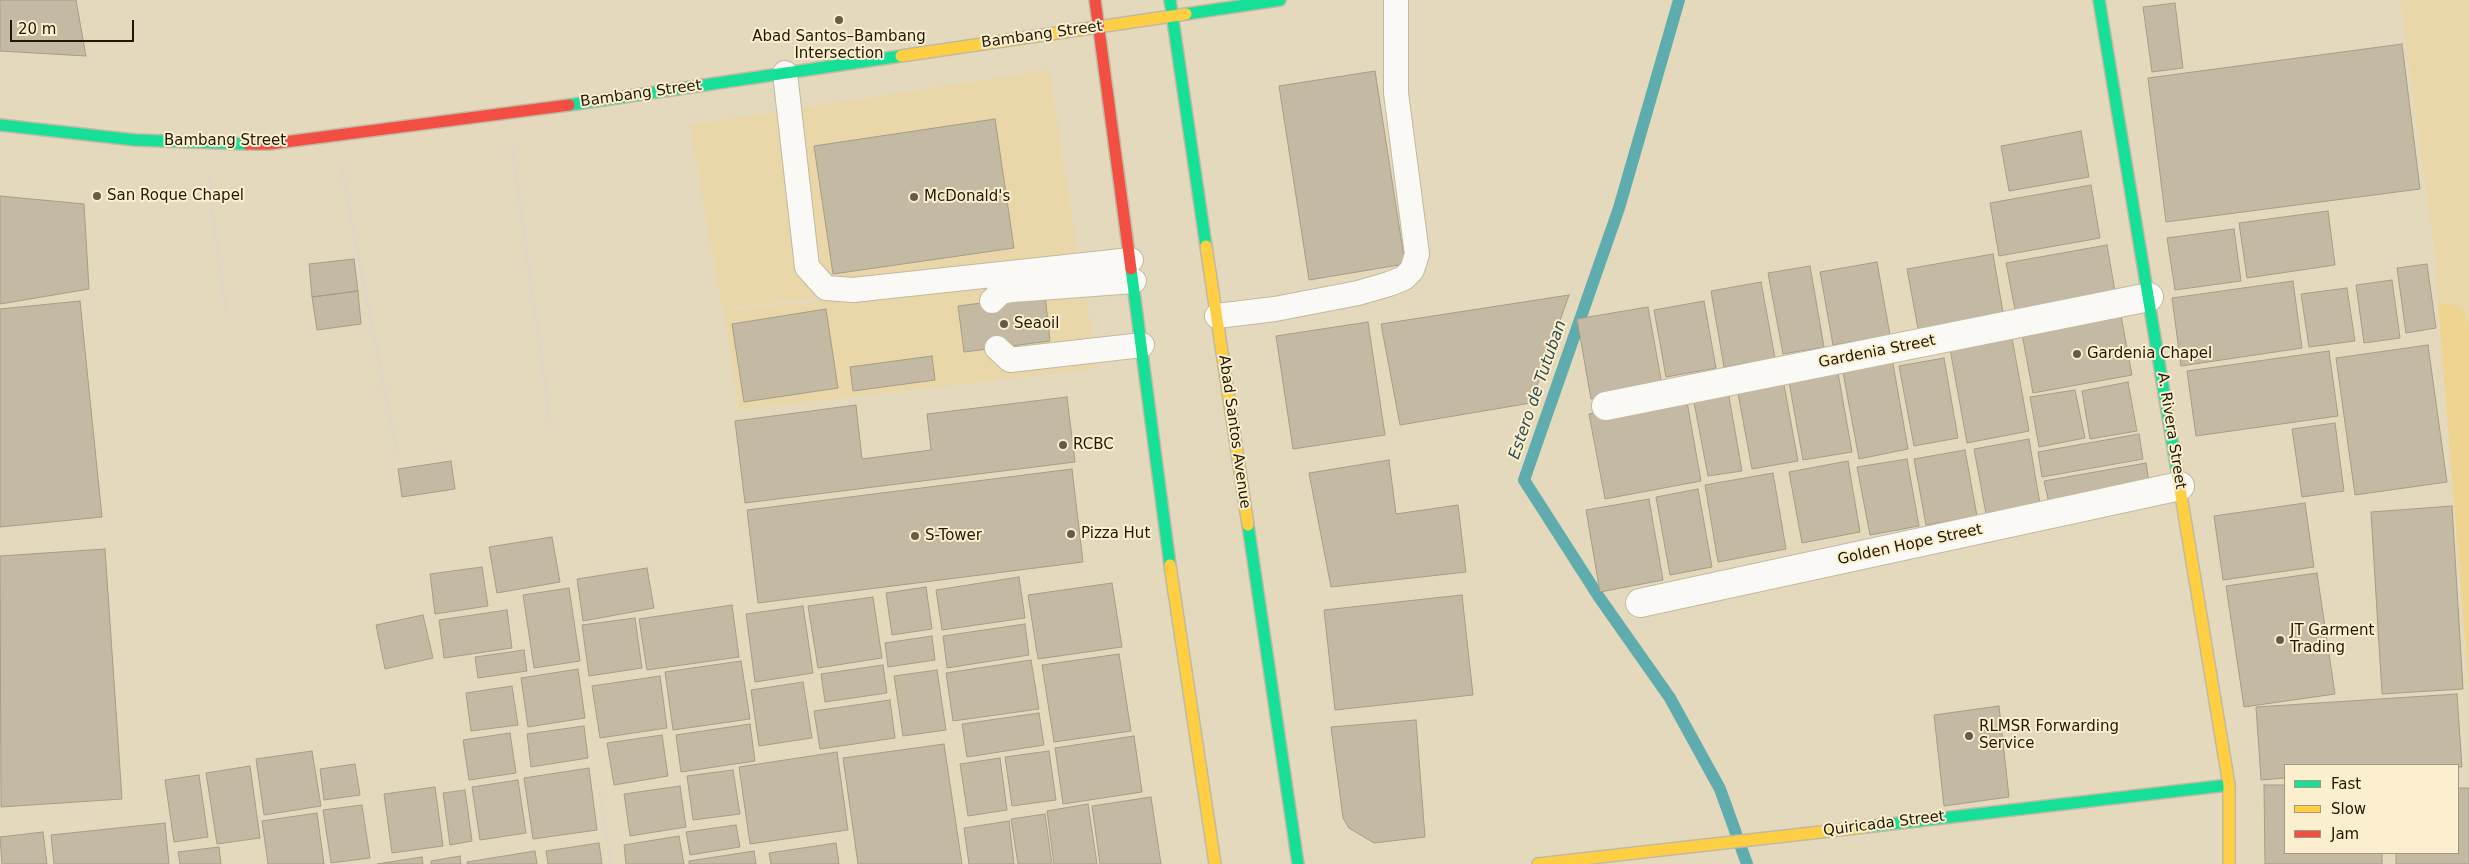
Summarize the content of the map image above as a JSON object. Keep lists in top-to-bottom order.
{
  "streets": {
    "street": [
      "Bambang Street",
      "Gardenia Street",
      "A. Rivera Street",
      "Abad Santos Avenue",
      "Golden Hope Street",
      "Quiricada Street"
    ]
  },
  "crossings": [
    ["Bambang Street", "Abad Santos Avenue"],
    ["Gardenia Street", "A. Rivera Street"],
    ["A. Rivera Street", "Golden Hope Street"],
    ["A. Rivera Street", "Quiricada Street"]
  ],
  "water": ["Estero de Tutuban"],
  "places": [
    "Abad Santos–Bambang Intersection",
    "San Roque Chapel",
    "McDonald's",
    "Seaoil",
    "Gardenia Chapel",
    "RCBC",
    "Pizza Hut",
    "S-Tower",
    "JT Garment Trading",
    "RLMSR Forwarding Service"
  ],
  "legend": ["Fast", "Slow", "Jam"],
  "scale_bar": "20 m"
}
